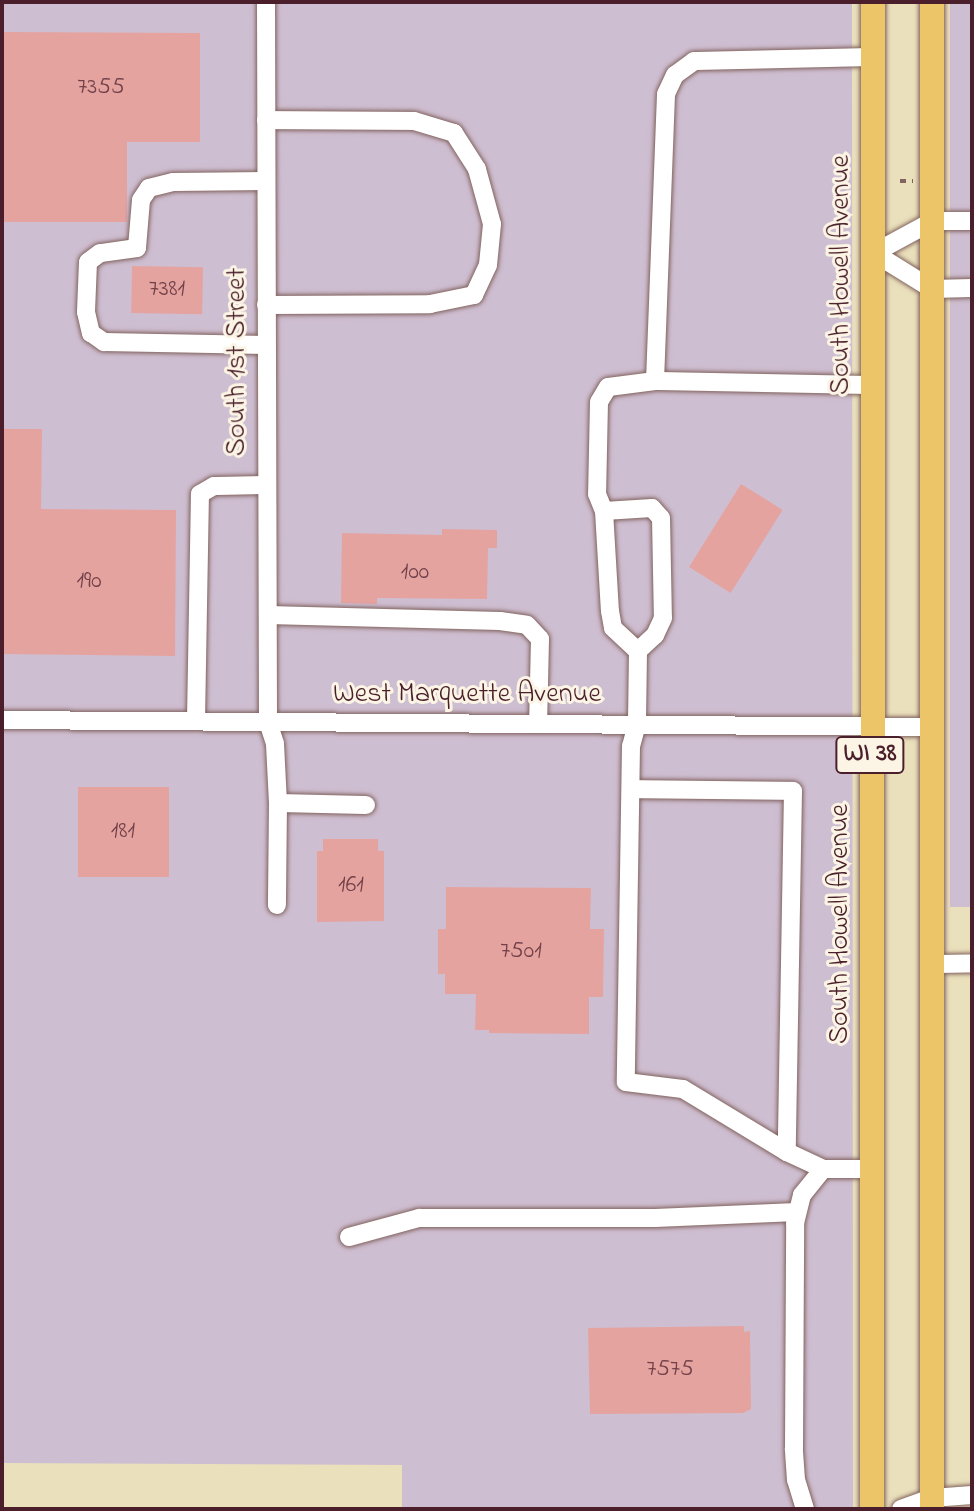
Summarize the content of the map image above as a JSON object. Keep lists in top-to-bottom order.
{
  "streets": {
    "main road": ["South Howell Avenue", "WI 38"],
    "street": ["South 1st Street", "West Marquette Avenue"]
  },
  "crossings": [
    ["South Howell Avenue", "West Marquette Avenue"],
    ["South 1st Street", "West Marquette Avenue"],
    ["West Marquette Avenue", "WI 38"]
  ],
  "house_numbers": [
    "7355",
    "7381",
    "100",
    "190",
    "181",
    "161",
    "7501",
    "7575"
  ]
}
